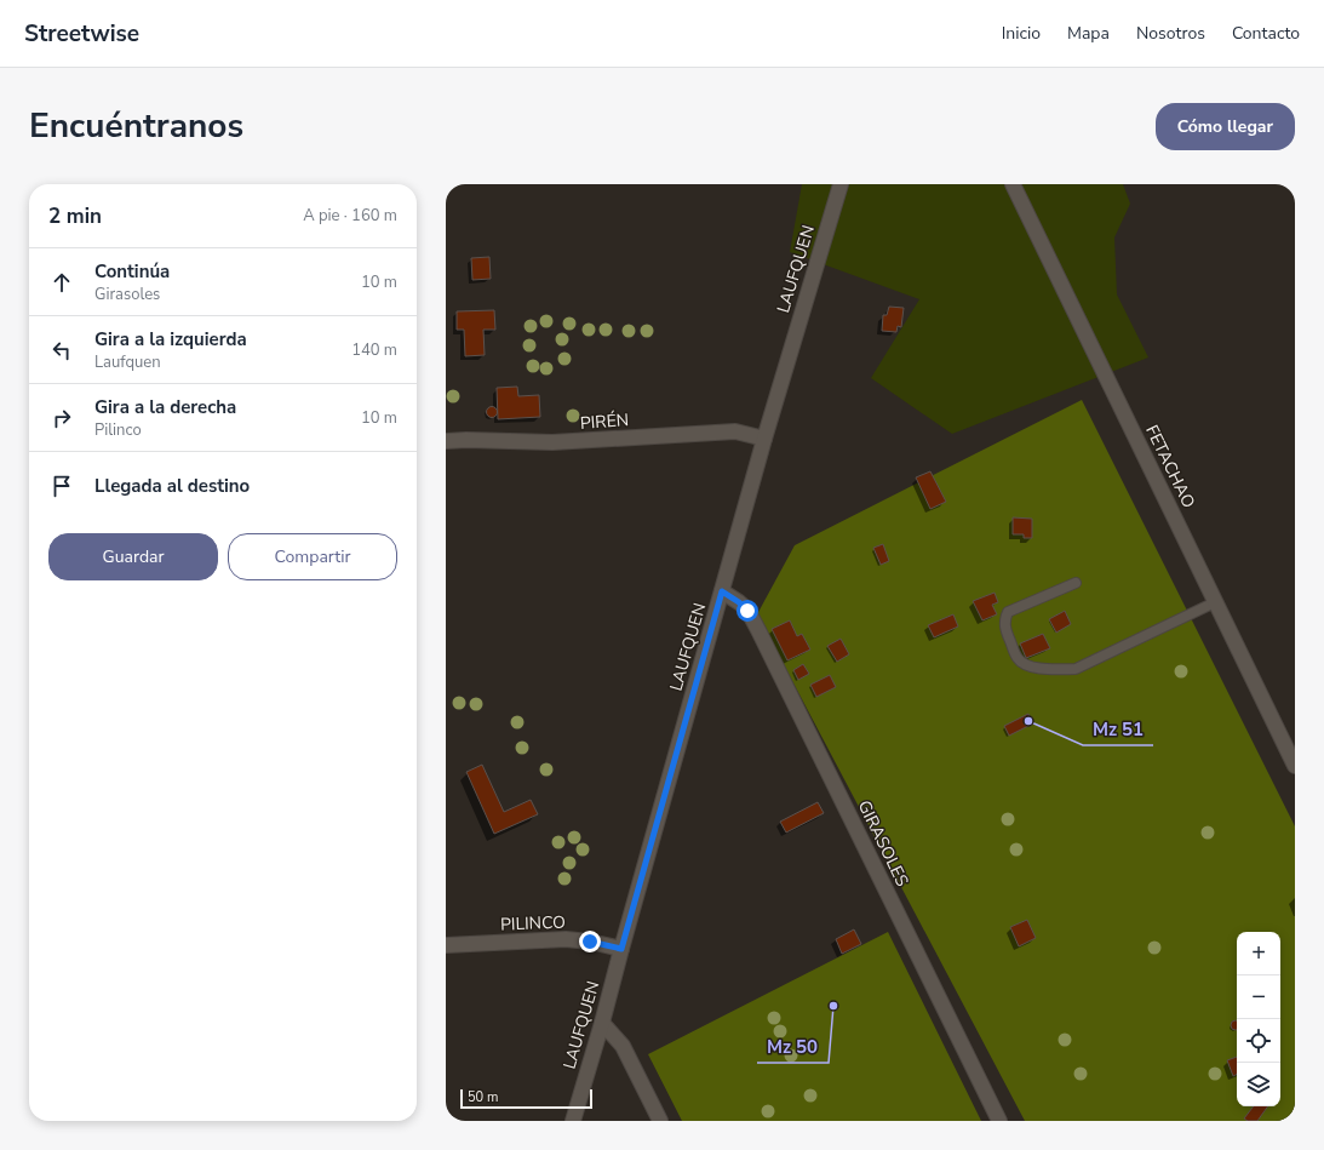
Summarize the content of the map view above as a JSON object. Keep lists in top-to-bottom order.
{
  "streets": {
    "street": [
      "LAUFQUEN",
      "PIRÉN",
      "FETACHAO",
      "GIRASOLES",
      "PILINCO"
    ]
  },
  "crossings": [
    ["LAUFQUEN", "PIRÉN"],
    ["LAUFQUEN", "GIRASOLES"],
    ["LAUFQUEN", "PILINCO"]
  ],
  "places": ["Mz 51", "Mz 50"],
  "scale_bar": "50 m",
  "page": {
    "header": "Streetwise",
    "nav": [
      "Inicio",
      "Mapa",
      "Nosotros",
      "Contacto"
    ],
    "title": "Encuéntranos",
    "buttons": [
      "Cómo llegar",
      ["Guardar", "Compartir"]
    ],
    "heading": ["2 min", "A pie · 160 m"],
    "list": [
      ["Continúa", "Girasoles", "10 m"],
      ["Gira a la izquierda", "Laufquen", "140 m"],
      ["Gira a la derecha", "Pilinco", "10 m"],
      "Llegada al destino"
    ],
    "map_buttons": ["+", "−"],
    "scale": "50 m"
  }
}
